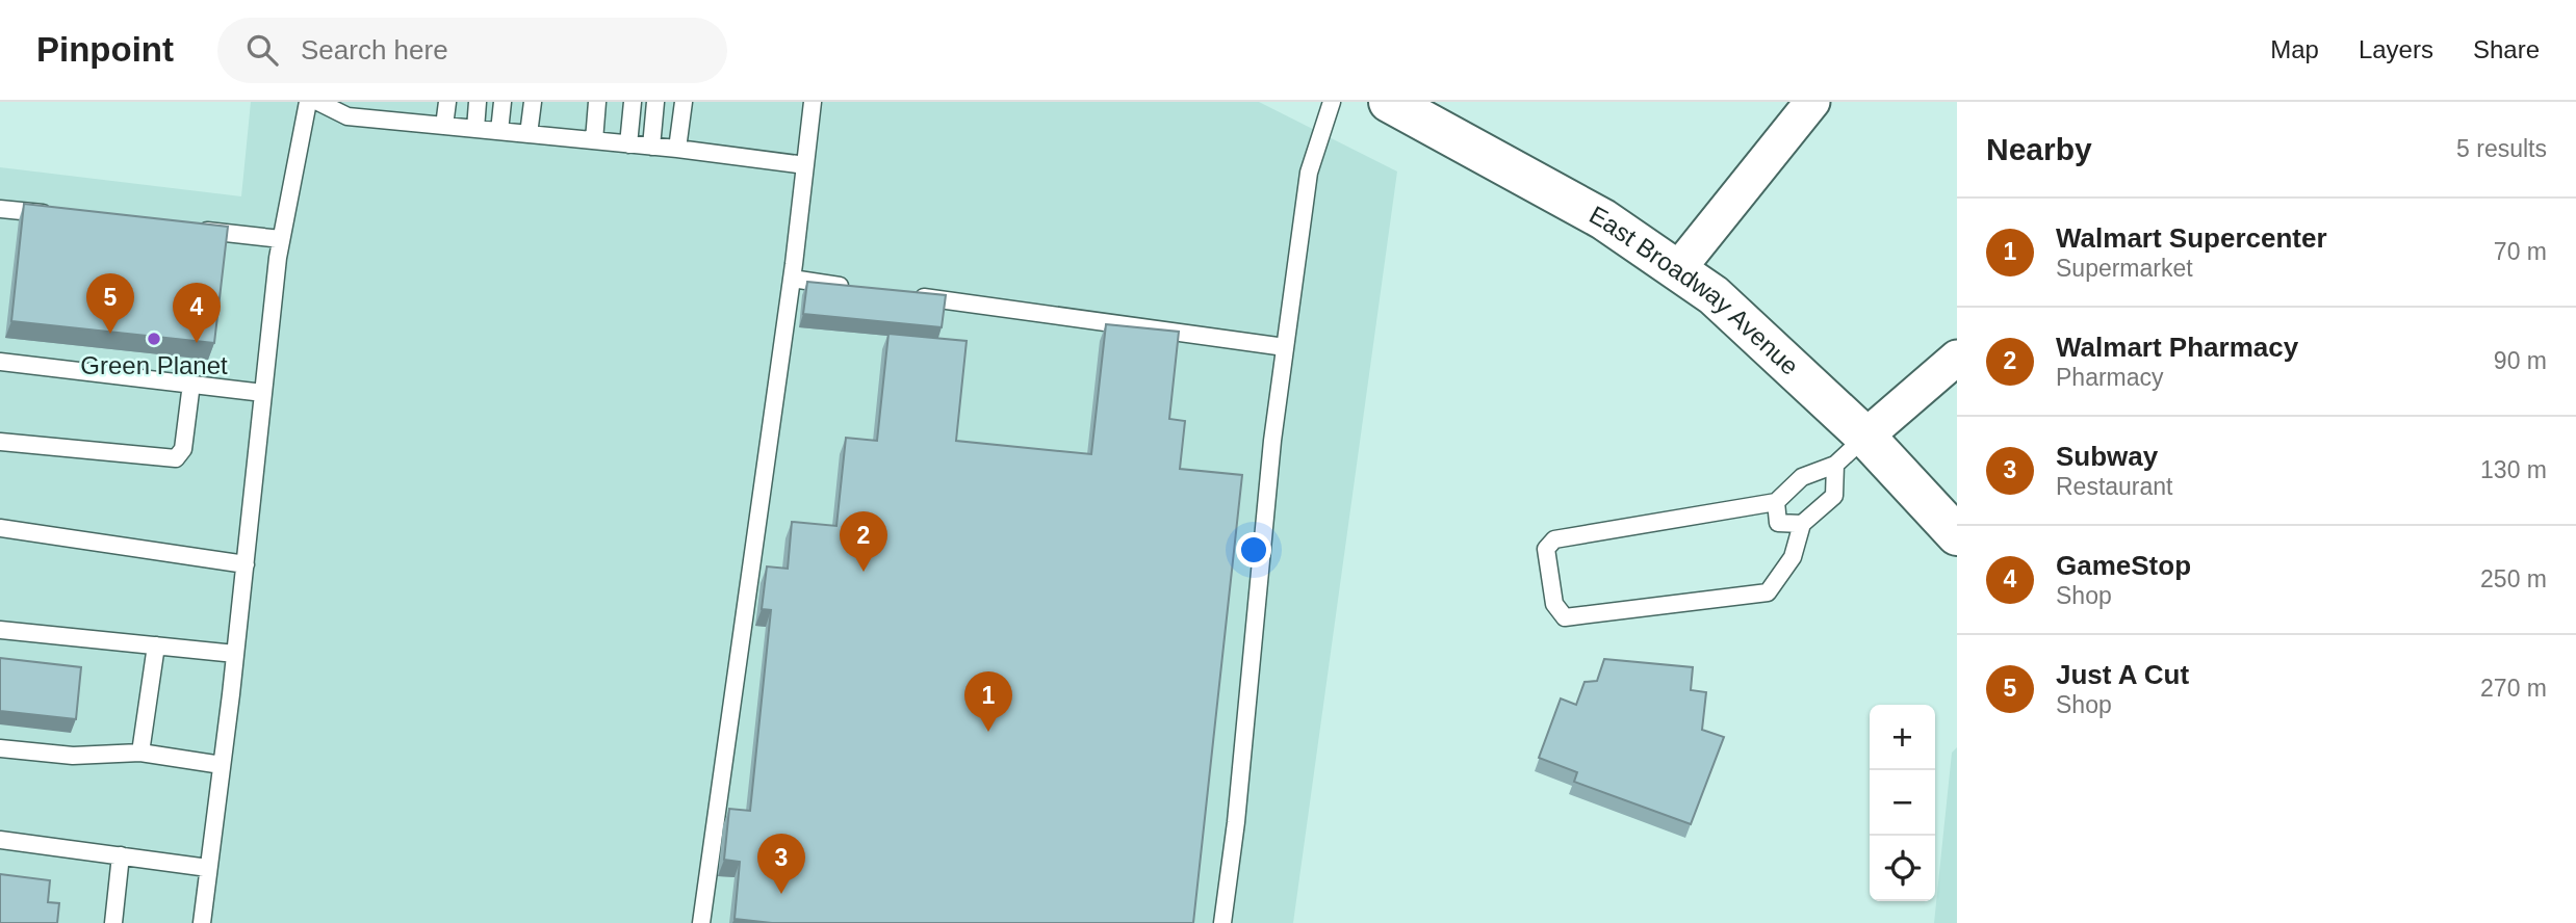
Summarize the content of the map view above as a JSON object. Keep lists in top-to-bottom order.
{
  "streets": {
    "street": ["East Broadway Avenue"]
  },
  "places": ["Green Planet"],
  "page": {
    "header": "Pinpoint",
    "search": "Search here",
    "nav": ["Map", "Layers", "Share"],
    "heading": ["Nearby", "5 results"],
    "list": [
      {
        "mark": "1",
        "name": "Walmart Supercenter",
        "note": "Supermarket",
        "value": "70 m"
      },
      {
        "mark": "2",
        "name": "Walmart Pharmacy",
        "note": "Pharmacy",
        "value": "90 m"
      },
      {
        "mark": "3",
        "name": "Subway",
        "note": "Restaurant",
        "value": "130 m"
      },
      {
        "mark": "4",
        "name": "GameStop",
        "note": "Shop",
        "value": "250 m"
      },
      {
        "mark": "5",
        "name": "Just A Cut",
        "note": "Shop",
        "value": "270 m"
      }
    ],
    "pins": [
      "5",
      "4",
      "2",
      "1",
      "3"
    ],
    "map_buttons": ["+", "−"]
  }
}
